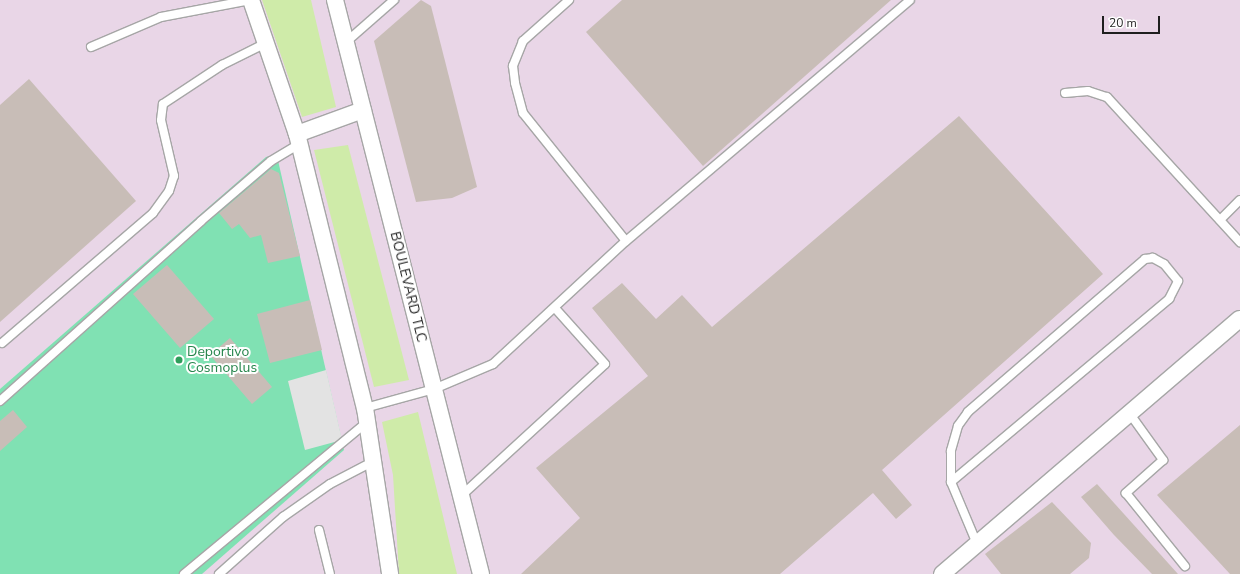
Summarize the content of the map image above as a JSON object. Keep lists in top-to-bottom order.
{
  "streets": {
    "street": ["BOULEVARD TLC"]
  },
  "places": ["Deportivo Cosmoplus"],
  "scale_bar": "20 m"
}
